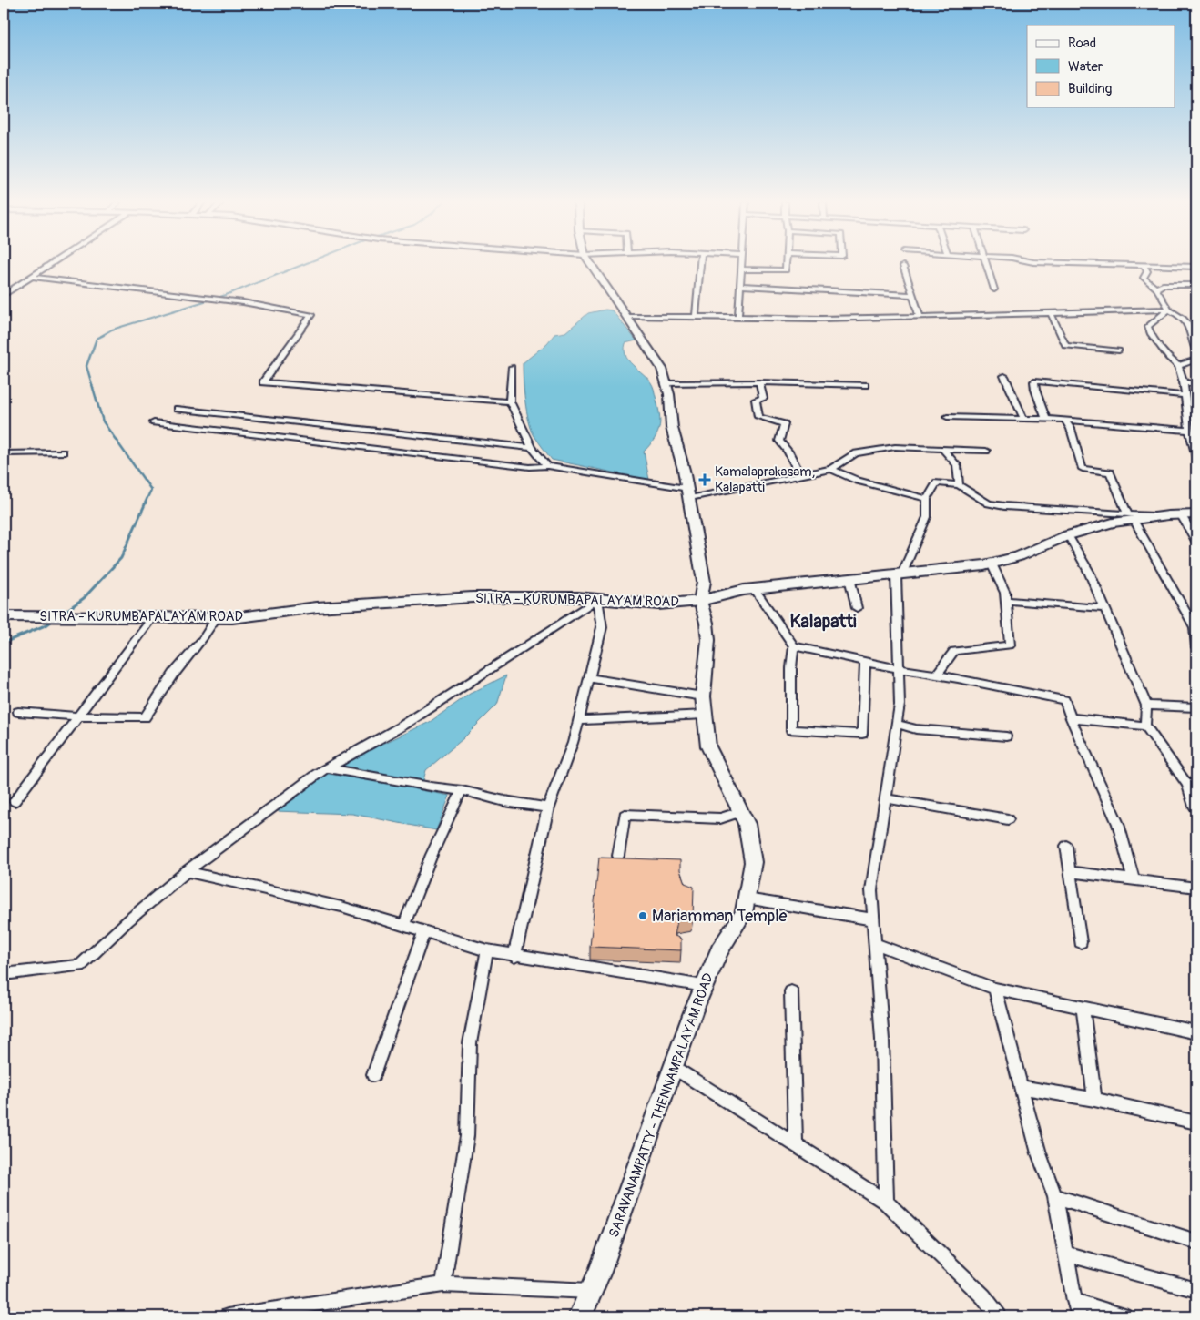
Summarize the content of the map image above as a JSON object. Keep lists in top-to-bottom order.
{
  "streets": {
    "main road": ["SITRA - KURUMBAPALAYAM ROAD", "SARAVANAMPATTY - THENNAMPALAYAM ROAD"]
  },
  "crossings": [
    ["SITRA - KURUMBAPALAYAM ROAD", "SARAVANAMPATTY - THENNAMPALAYAM ROAD"]
  ],
  "districts": ["Kalapatti"],
  "places": {
    "health": ["Kamalaprakasam, Kalapatti"],
    "other": ["Mariamman Temple"]
  },
  "legend": ["Road", "Water", "Building"]
}
